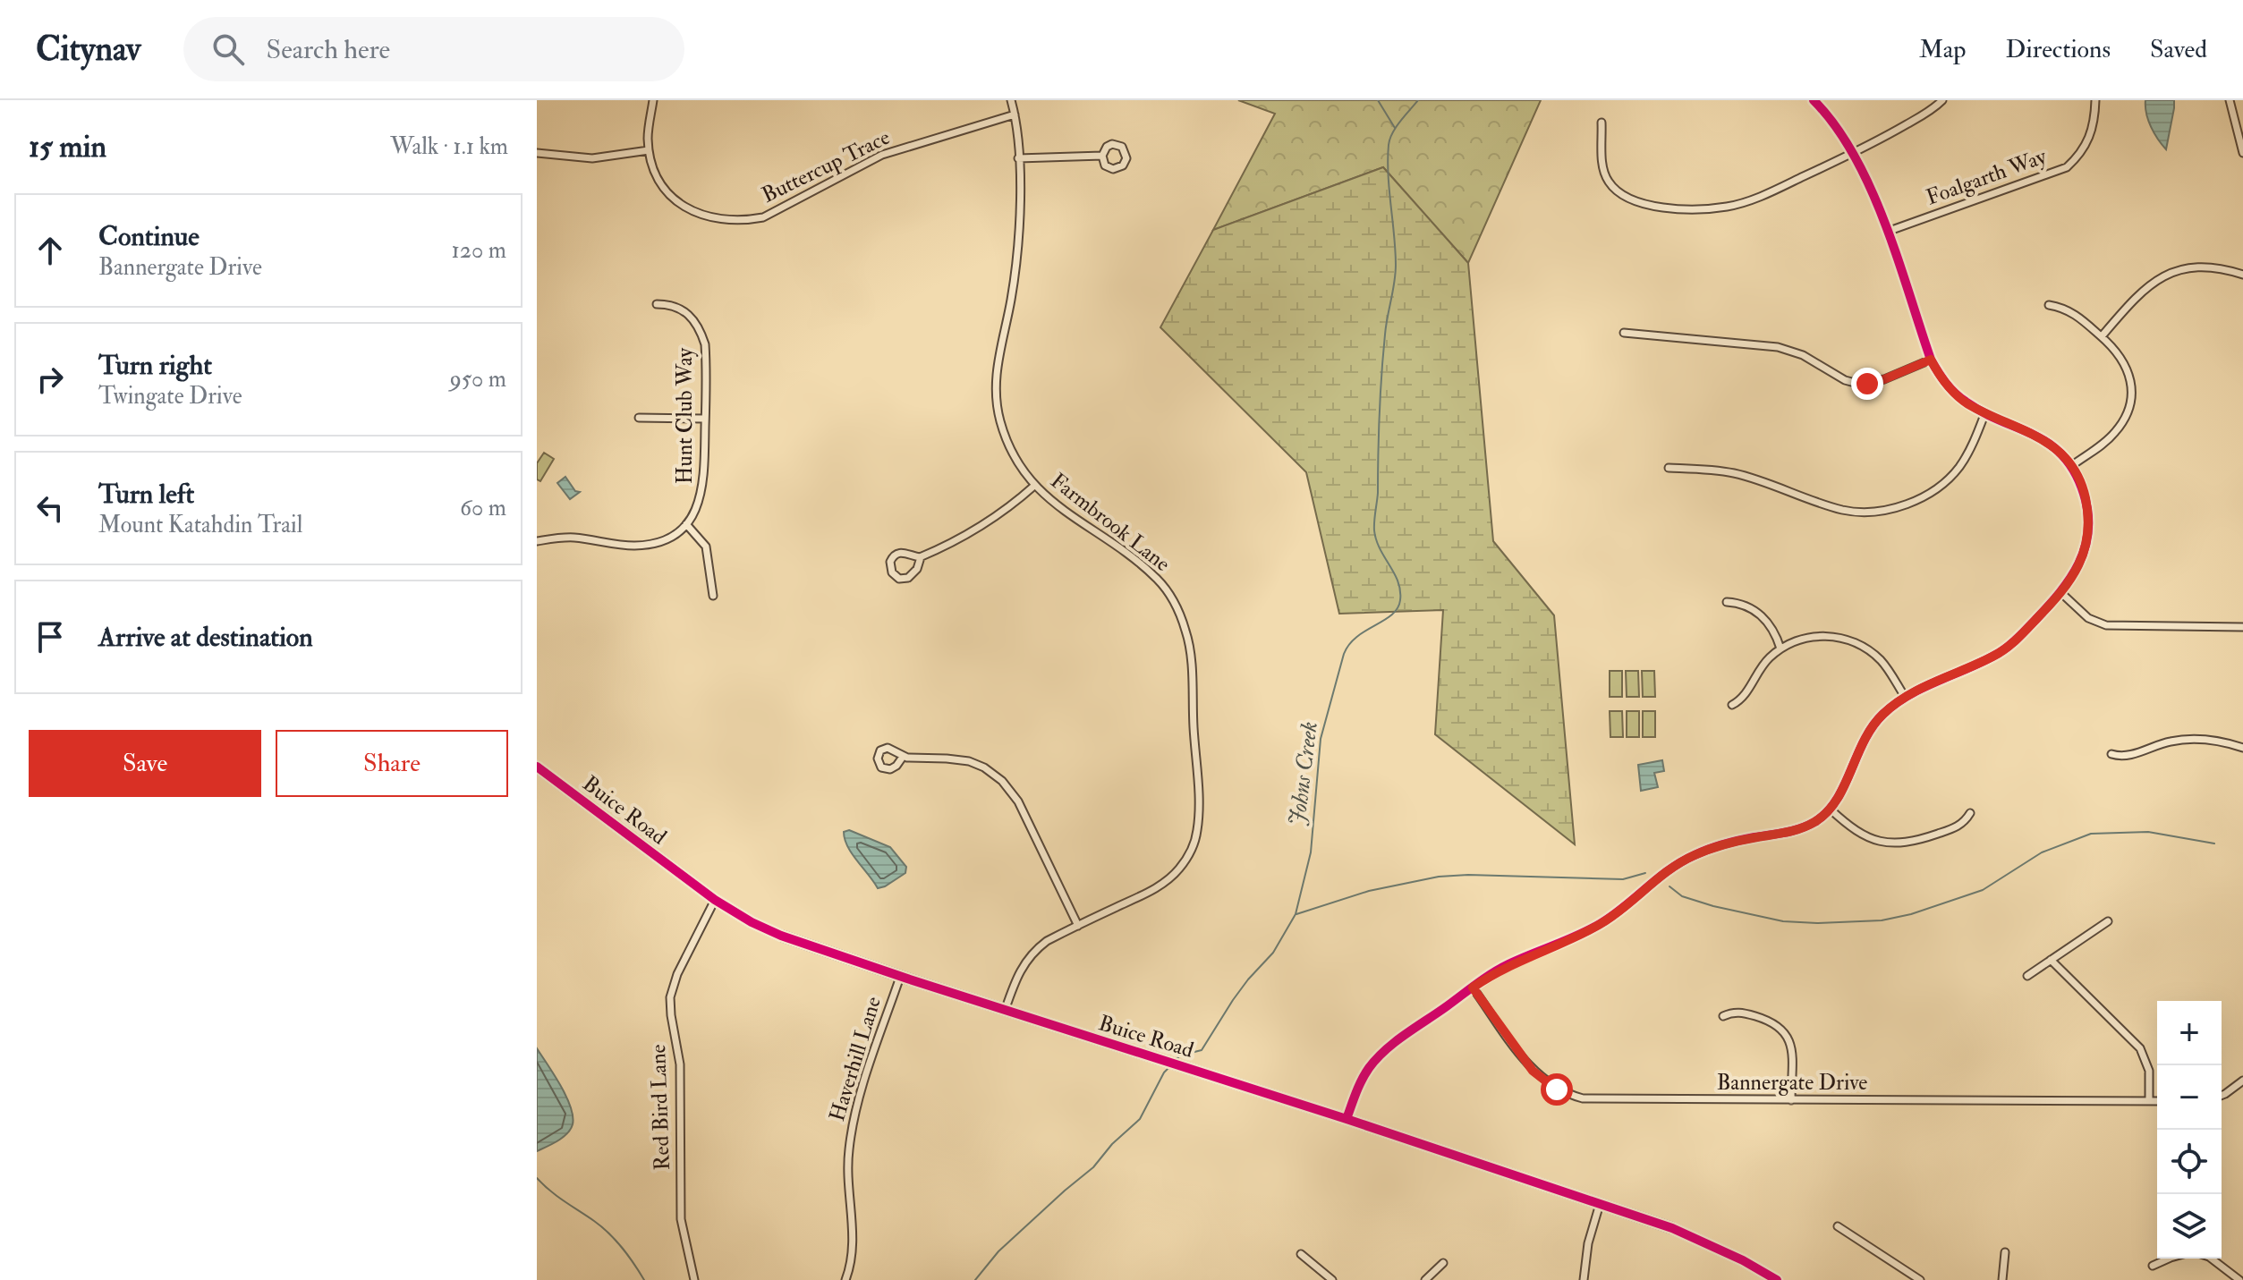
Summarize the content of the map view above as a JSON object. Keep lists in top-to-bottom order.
{
  "streets": {
    "street": [
      "Buttercup Trace",
      "Foalgarth Way",
      "Hunt Club Way",
      "Farmbrook Lane",
      "Buice Road",
      "Haverhill Lane",
      "Bannergate Drive",
      "Red Bird Lane"
    ]
  },
  "crossings": [
    ["Buttercup Trace", "Farmbrook Lane"],
    ["Farmbrook Lane", "Buice Road"],
    ["Buice Road", "Haverhill Lane"],
    ["Buice Road", "Red Bird Lane"]
  ],
  "water": ["Johns Creek"],
  "page": {
    "header": "Citynav",
    "search": "Search here",
    "nav": ["Map", "Directions", "Saved"],
    "heading": ["15 min", "Walk · 1.1 km"],
    "list": [
      ["Continue", "Bannergate Drive", "120 m"],
      ["Turn right", "Twingate Drive", "950 m"],
      ["Turn left", "Mount Katahdin Trail", "60 m"],
      "Arrive at destination"
    ],
    "buttons": ["Save", "Share"],
    "map_buttons": ["+", "−"]
  }
}
